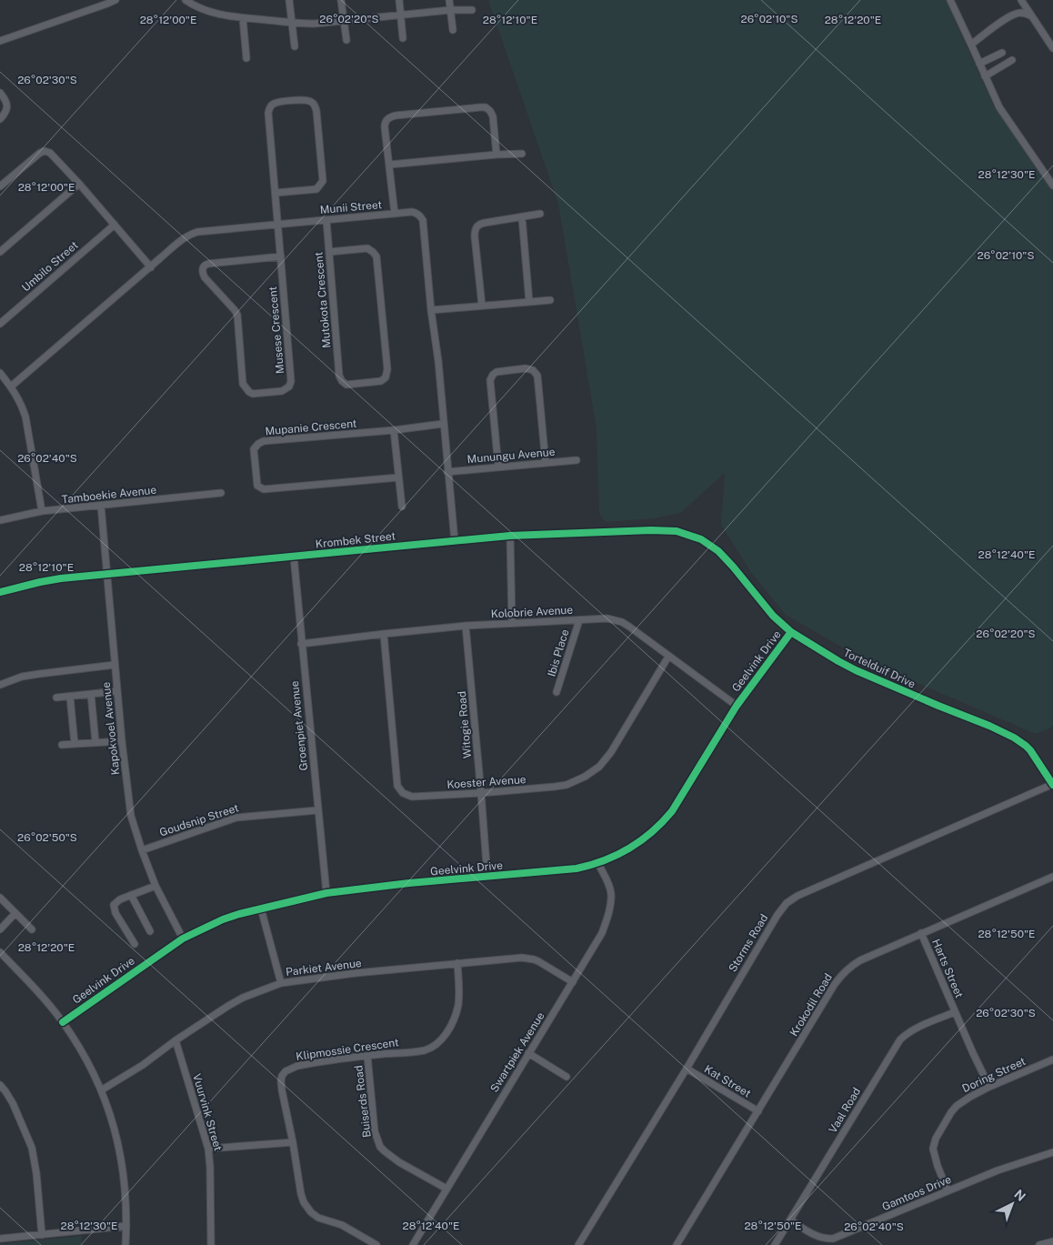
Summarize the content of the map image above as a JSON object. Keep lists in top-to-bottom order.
{
  "streets": {
    "street": [
      "Munii Street",
      "Umbilo Street",
      "Mutokota Crescent",
      "Musese Crescent",
      "Mupanie Crescent",
      "Munungu Avenue",
      "Tamboekie Avenue",
      "Krombek Street",
      "Kolobrie Avenue",
      "Ibis Place",
      "Geelvink Drive",
      "Tortelduif Drive",
      "Witogie Road",
      "Groenpiet Avenue",
      "Kapokvoel Avenue",
      "Koester Avenue",
      "Goudsnip Street",
      "Storms Road",
      "Parkiet Avenue",
      "Harts Street",
      "Krokodil Road",
      "Klipmossie Crescent",
      "Swartpiek Avenue",
      "Doring Street",
      "Kat Street",
      "Buiserds Road",
      "Vaal Road",
      "Vuurvink Street",
      "Gamtoos Drive"
    ]
  },
  "crossings": [
    ["Munii Street", "Mutokota Crescent"],
    ["Munii Street", "Musese Crescent"],
    ["Munii Street", "Mupanie Crescent"],
    ["Munii Street", "Munungu Avenue"],
    ["Munii Street", "Krombek Street"],
    ["Tamboekie Avenue", "Kapokvoel Avenue"],
    ["Krombek Street", "Tortelduif Drive"],
    ["Krombek Street", "Groenpiet Avenue"],
    ["Krombek Street", "Kapokvoel Avenue"],
    ["Kolobrie Avenue", "Ibis Place"],
    ["Kolobrie Avenue", "Geelvink Drive"],
    ["Kolobrie Avenue", "Witogie Road"],
    ["Kolobrie Avenue", "Groenpiet Avenue"],
    ["Kolobrie Avenue", "Koester Avenue"],
    ["Geelvink Drive", "Tortelduif Drive"],
    ["Geelvink Drive", "Witogie Road"],
    ["Geelvink Drive", "Groenpiet Avenue"],
    ["Geelvink Drive", "Kapokvoel Avenue"],
    ["Geelvink Drive", "Swartpiek Avenue"],
    ["Tortelduif Drive", "Storms Road"],
    ["Witogie Road", "Koester Avenue"],
    ["Groenpiet Avenue", "Goudsnip Street"],
    ["Kapokvoel Avenue", "Goudsnip Street"],
    ["Storms Road", "Kat Street"],
    ["Parkiet Avenue", "Klipmossie Crescent"],
    ["Parkiet Avenue", "Swartpiek Avenue"],
    ["Parkiet Avenue", "Vuurvink Street"],
    ["Harts Street", "Krokodil Road"],
    ["Harts Street", "Doring Street"],
    ["Harts Street", "Vaal Road"],
    ["Krokodil Road", "Kat Street"],
    ["Klipmossie Crescent", "Buiserds Road"],
    ["Swartpiek Avenue", "Buiserds Road"],
    ["Doring Street", "Gamtoos Drive"],
    ["Vaal Road", "Gamtoos Drive"]
  ],
  "north": "top right",
  "coordinates": [
    "26°02'20\"S",
    "26°02'10\"S",
    "28°12'00\"E",
    "28°12'10\"E",
    "28°12'20\"E",
    "26°02'30\"S",
    "28°12'30\"E",
    "26°02'40\"S",
    "28°12'40\"E",
    "26°02'50\"S",
    "28°12'50\"E"
  ]
}
